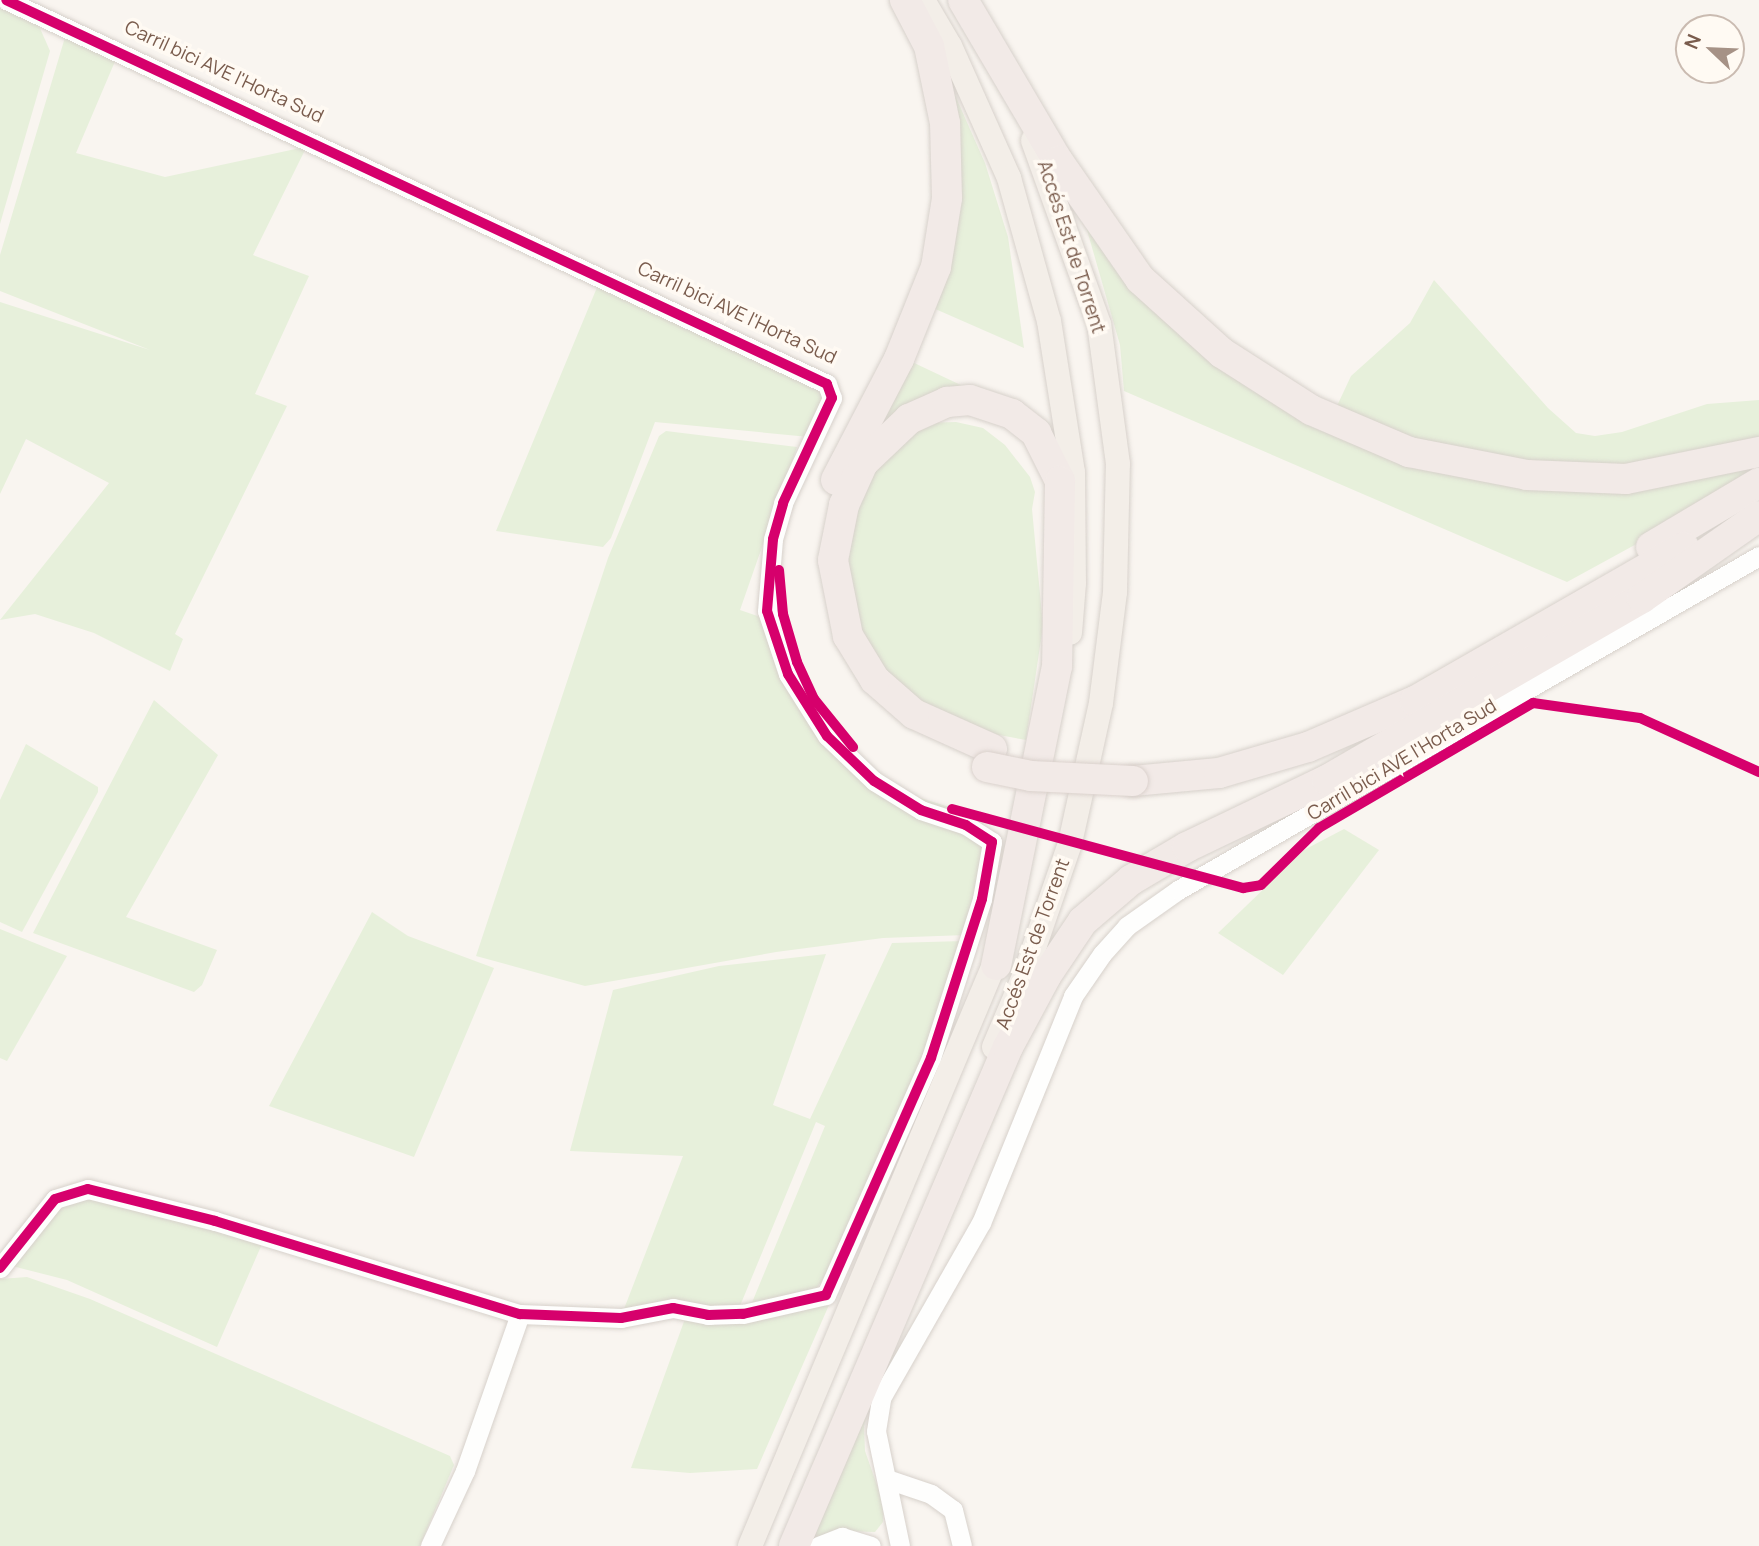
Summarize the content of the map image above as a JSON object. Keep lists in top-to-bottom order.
{
  "streets": {
    "main road": ["Accés Est de Torrent"],
    "cycle path": ["Carril bici AVE l'Horta Sud"]
  },
  "north": "top left"
}
